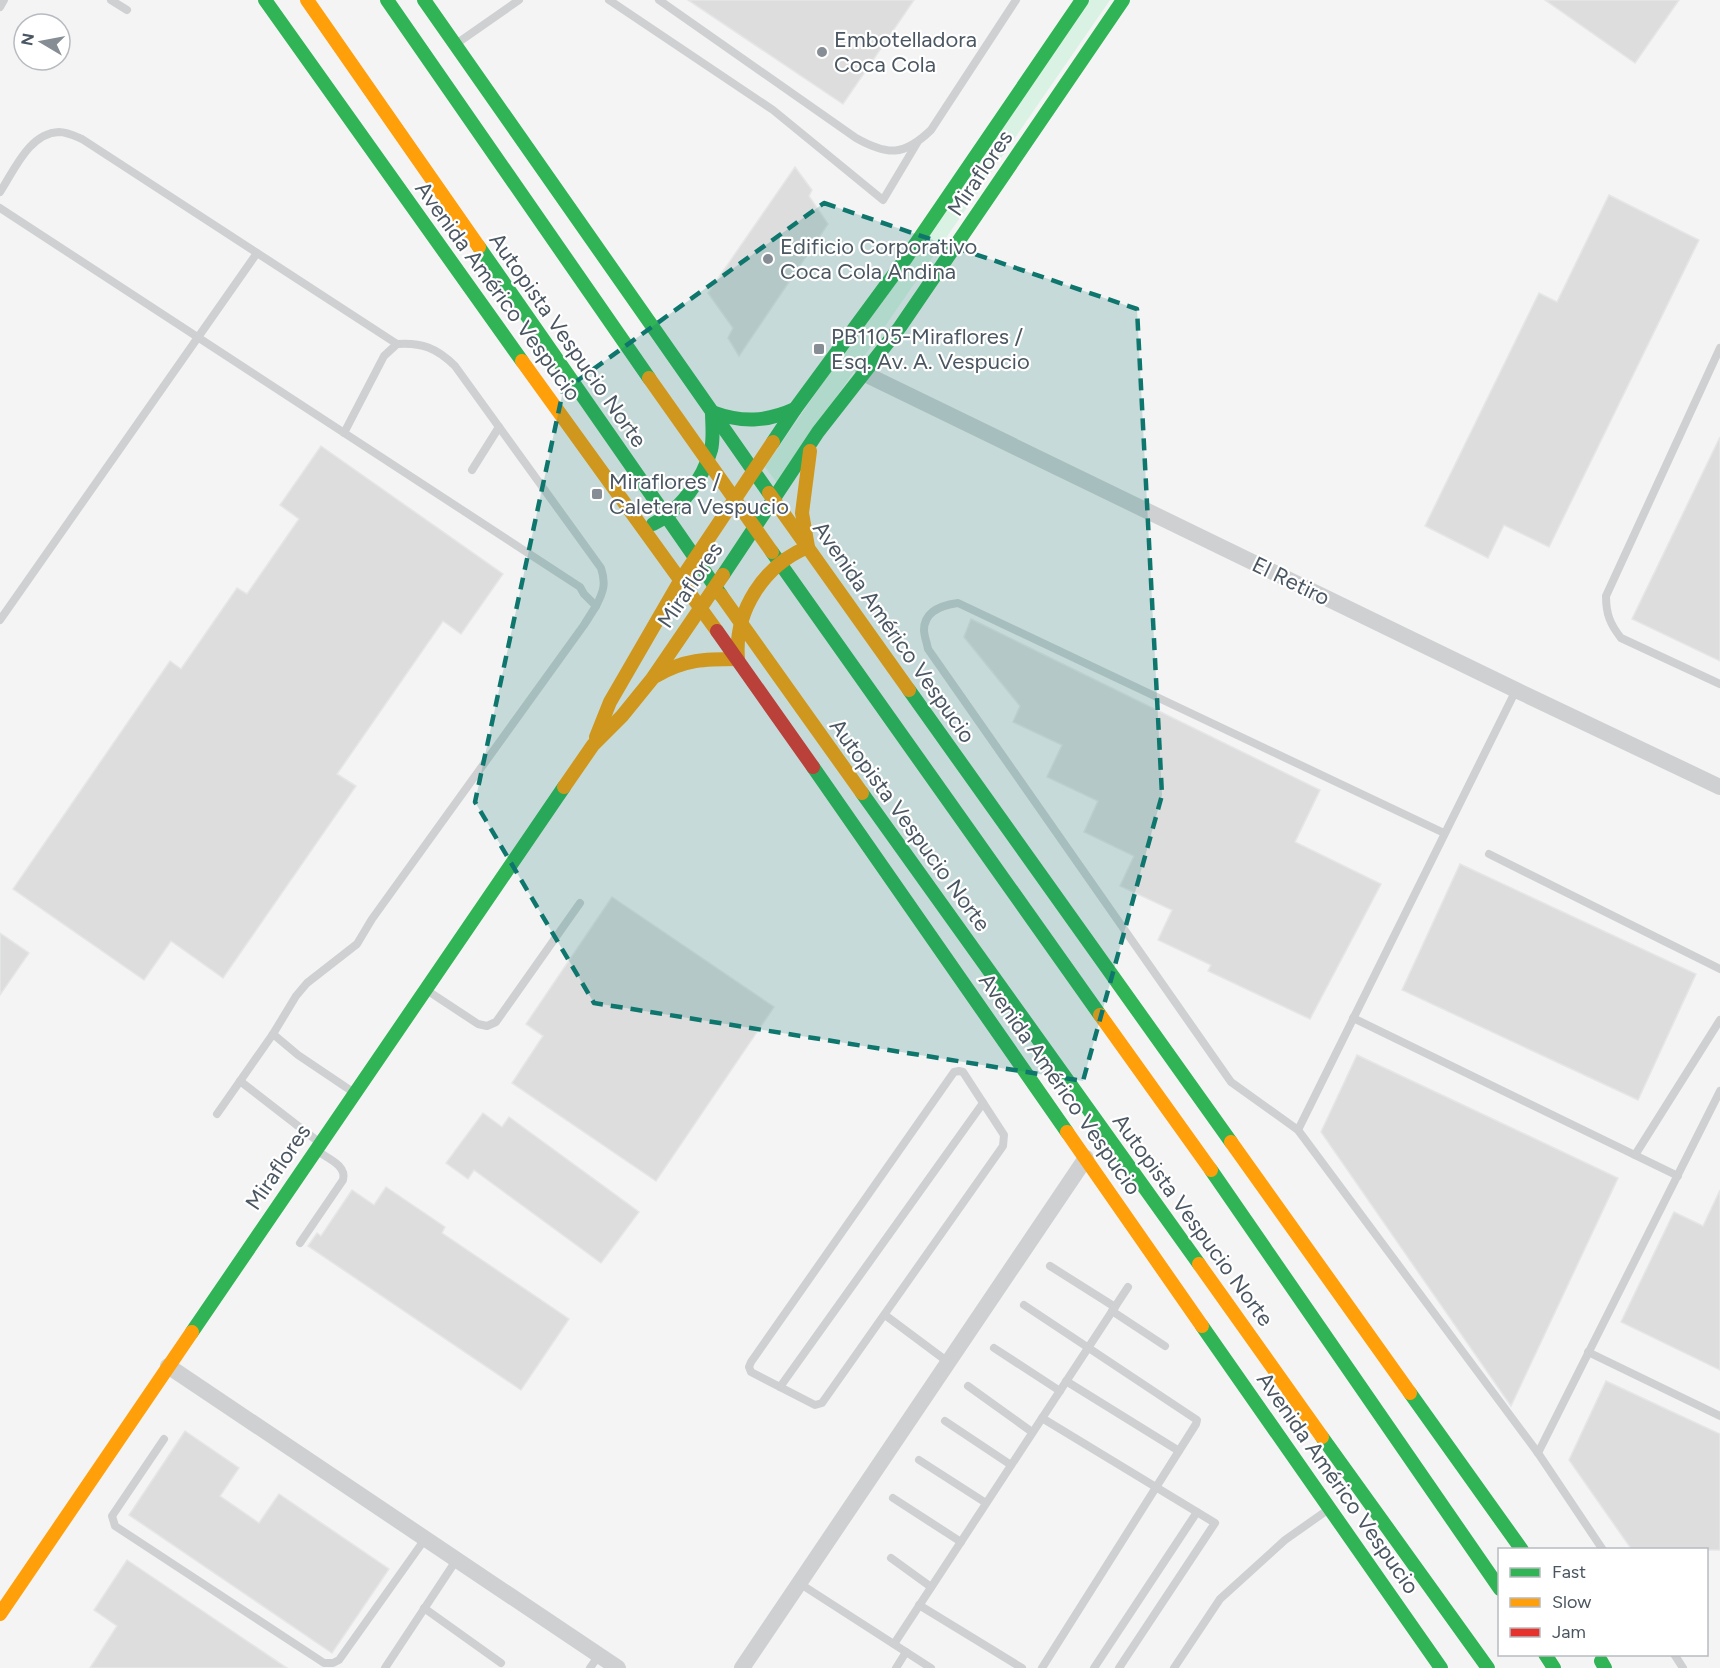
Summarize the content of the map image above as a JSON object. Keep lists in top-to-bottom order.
{
  "streets": {
    "main road": ["Miraflores", "Avenida Américo Vespucio", "Autopista Vespucio Norte"],
    "street": ["El Retiro"]
  },
  "crossings": [
    ["Miraflores", "Avenida Américo Vespucio"],
    ["Miraflores", "El Retiro"]
  ],
  "places": {
    "other": ["Embotelladora Coca Cola", "Edificio Corporativo Coca Cola Andina"],
    "transit": ["PB1105-Miraflores / Esq. Av. A. Vespucio", "Miraflores / Caletera Vespucio"]
  },
  "legend": ["Fast", "Slow", "Jam"],
  "north": "left"
}
